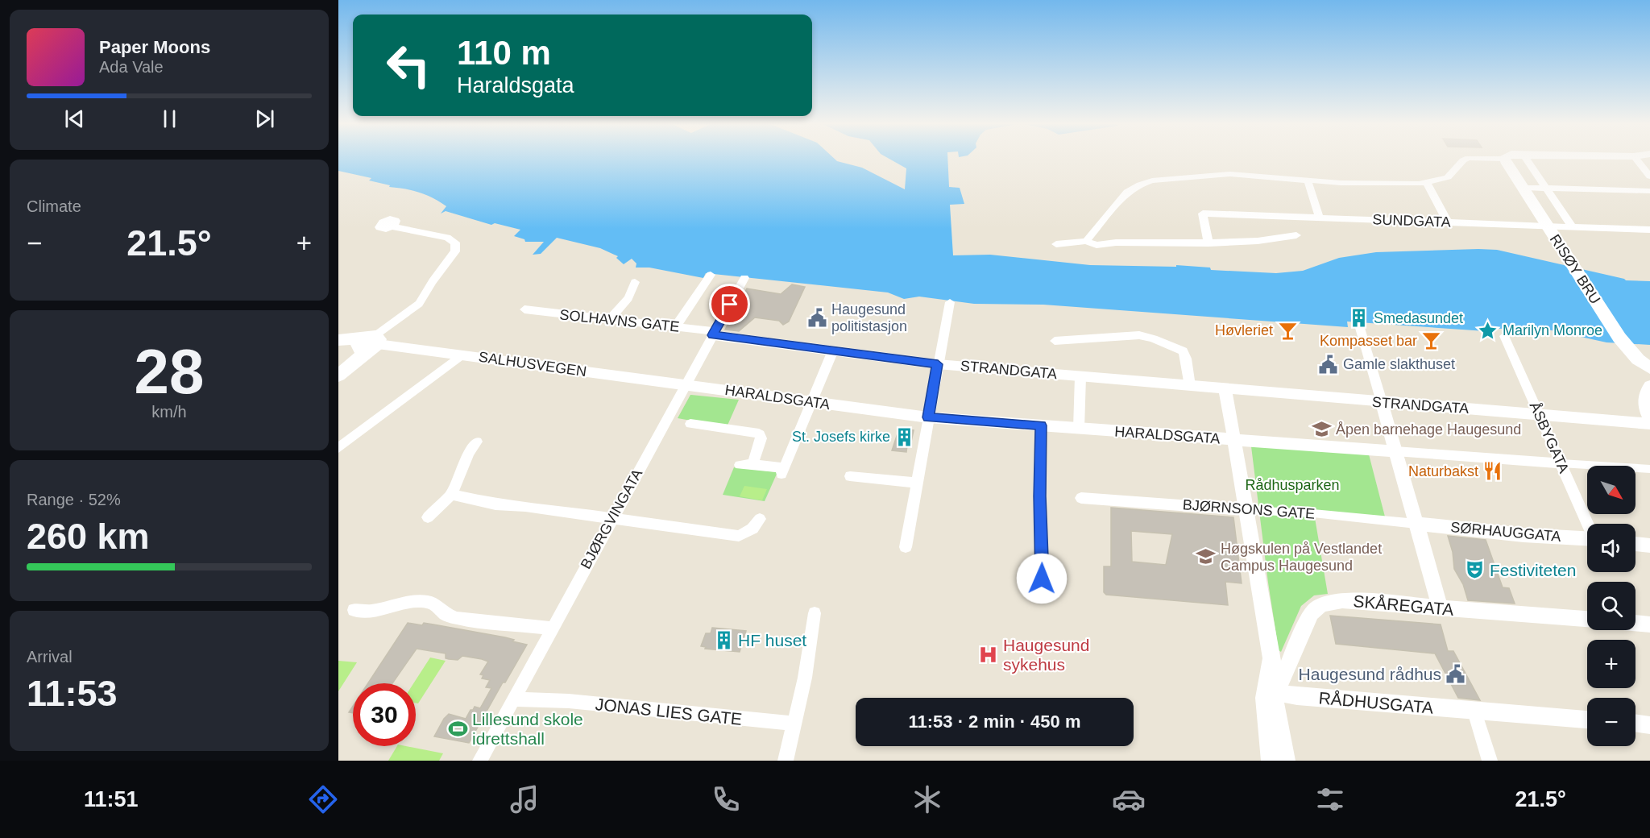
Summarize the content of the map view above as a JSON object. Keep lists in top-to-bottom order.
{
  "streets": {
    "main road": ["RISØY BRU", "SALHUSVEGEN"],
    "street": [
      "SUNDGATA",
      "SOLHAVNS GATE",
      "STRANDGATA",
      "HARALDSGATA",
      "ÅSBYGATA",
      "BJØRNSONS GATE",
      "BJØRGVINGATA",
      "SØRHAUGGATA",
      "SKÅREGATA",
      "RÅDHUSGATA",
      "JONAS LIES GATE"
    ]
  },
  "crossings": [
    ["SOLHAVNS GATE", "STRANDGATA"],
    ["SOLHAVNS GATE", "BJØRGVINGATA"],
    ["SALHUSVEGEN", "HARALDSGATA"],
    ["SALHUSVEGEN", "BJØRGVINGATA"],
    ["STRANDGATA", "ÅSBYGATA"],
    ["STRANDGATA", "BJØRGVINGATA"],
    ["HARALDSGATA", "ÅSBYGATA"],
    ["HARALDSGATA", "BJØRGVINGATA"],
    ["BJØRNSONS GATE", "SØRHAUGGATA"],
    ["BJØRGVINGATA", "JONAS LIES GATE"],
    ["SKÅREGATA", "RÅDHUSGATA"]
  ],
  "parks": ["Rådhusparken"],
  "places": {
    "public building": ["Haugesund politistasjon", "Gamle slakthuset", "Haugesund rådhus"],
    "building": ["Smedasundet", "St. Josefs kirke", "HF huset"],
    "bar": ["Høvleriet", "Kompasset bar"],
    "place": ["Marilyn Monroe"],
    "school or university": ["Åpen barnehage Haugesund", "Høgskulen på Vestlandet Campus Haugesund"],
    "restaurant": ["Naturbakst"],
    "theatre": ["Festiviteten"],
    "hospital": ["Haugesund sykehus"],
    "sports": ["Lillesund skole idrettshall"]
  },
  "north": "bottom right",
  "page": {
    "turn": ["110 m", "Haraldsgata"],
    "song": ["Paper Moons", "Ada Vale"],
    "tile": [
      "Climate",
      ["28", "km/h"],
      ["Range · 52%", "260 km"],
      ["Arrival", "11:53"]
    ],
    "heat": ["−", "21.5°", "+"],
    "map_buttons": ["+", "−"],
    "limit": "30",
    "trip": "11:53 · 2 min · 450 m",
    "tabs": ["11:51", "21.5°"]
  }
}
